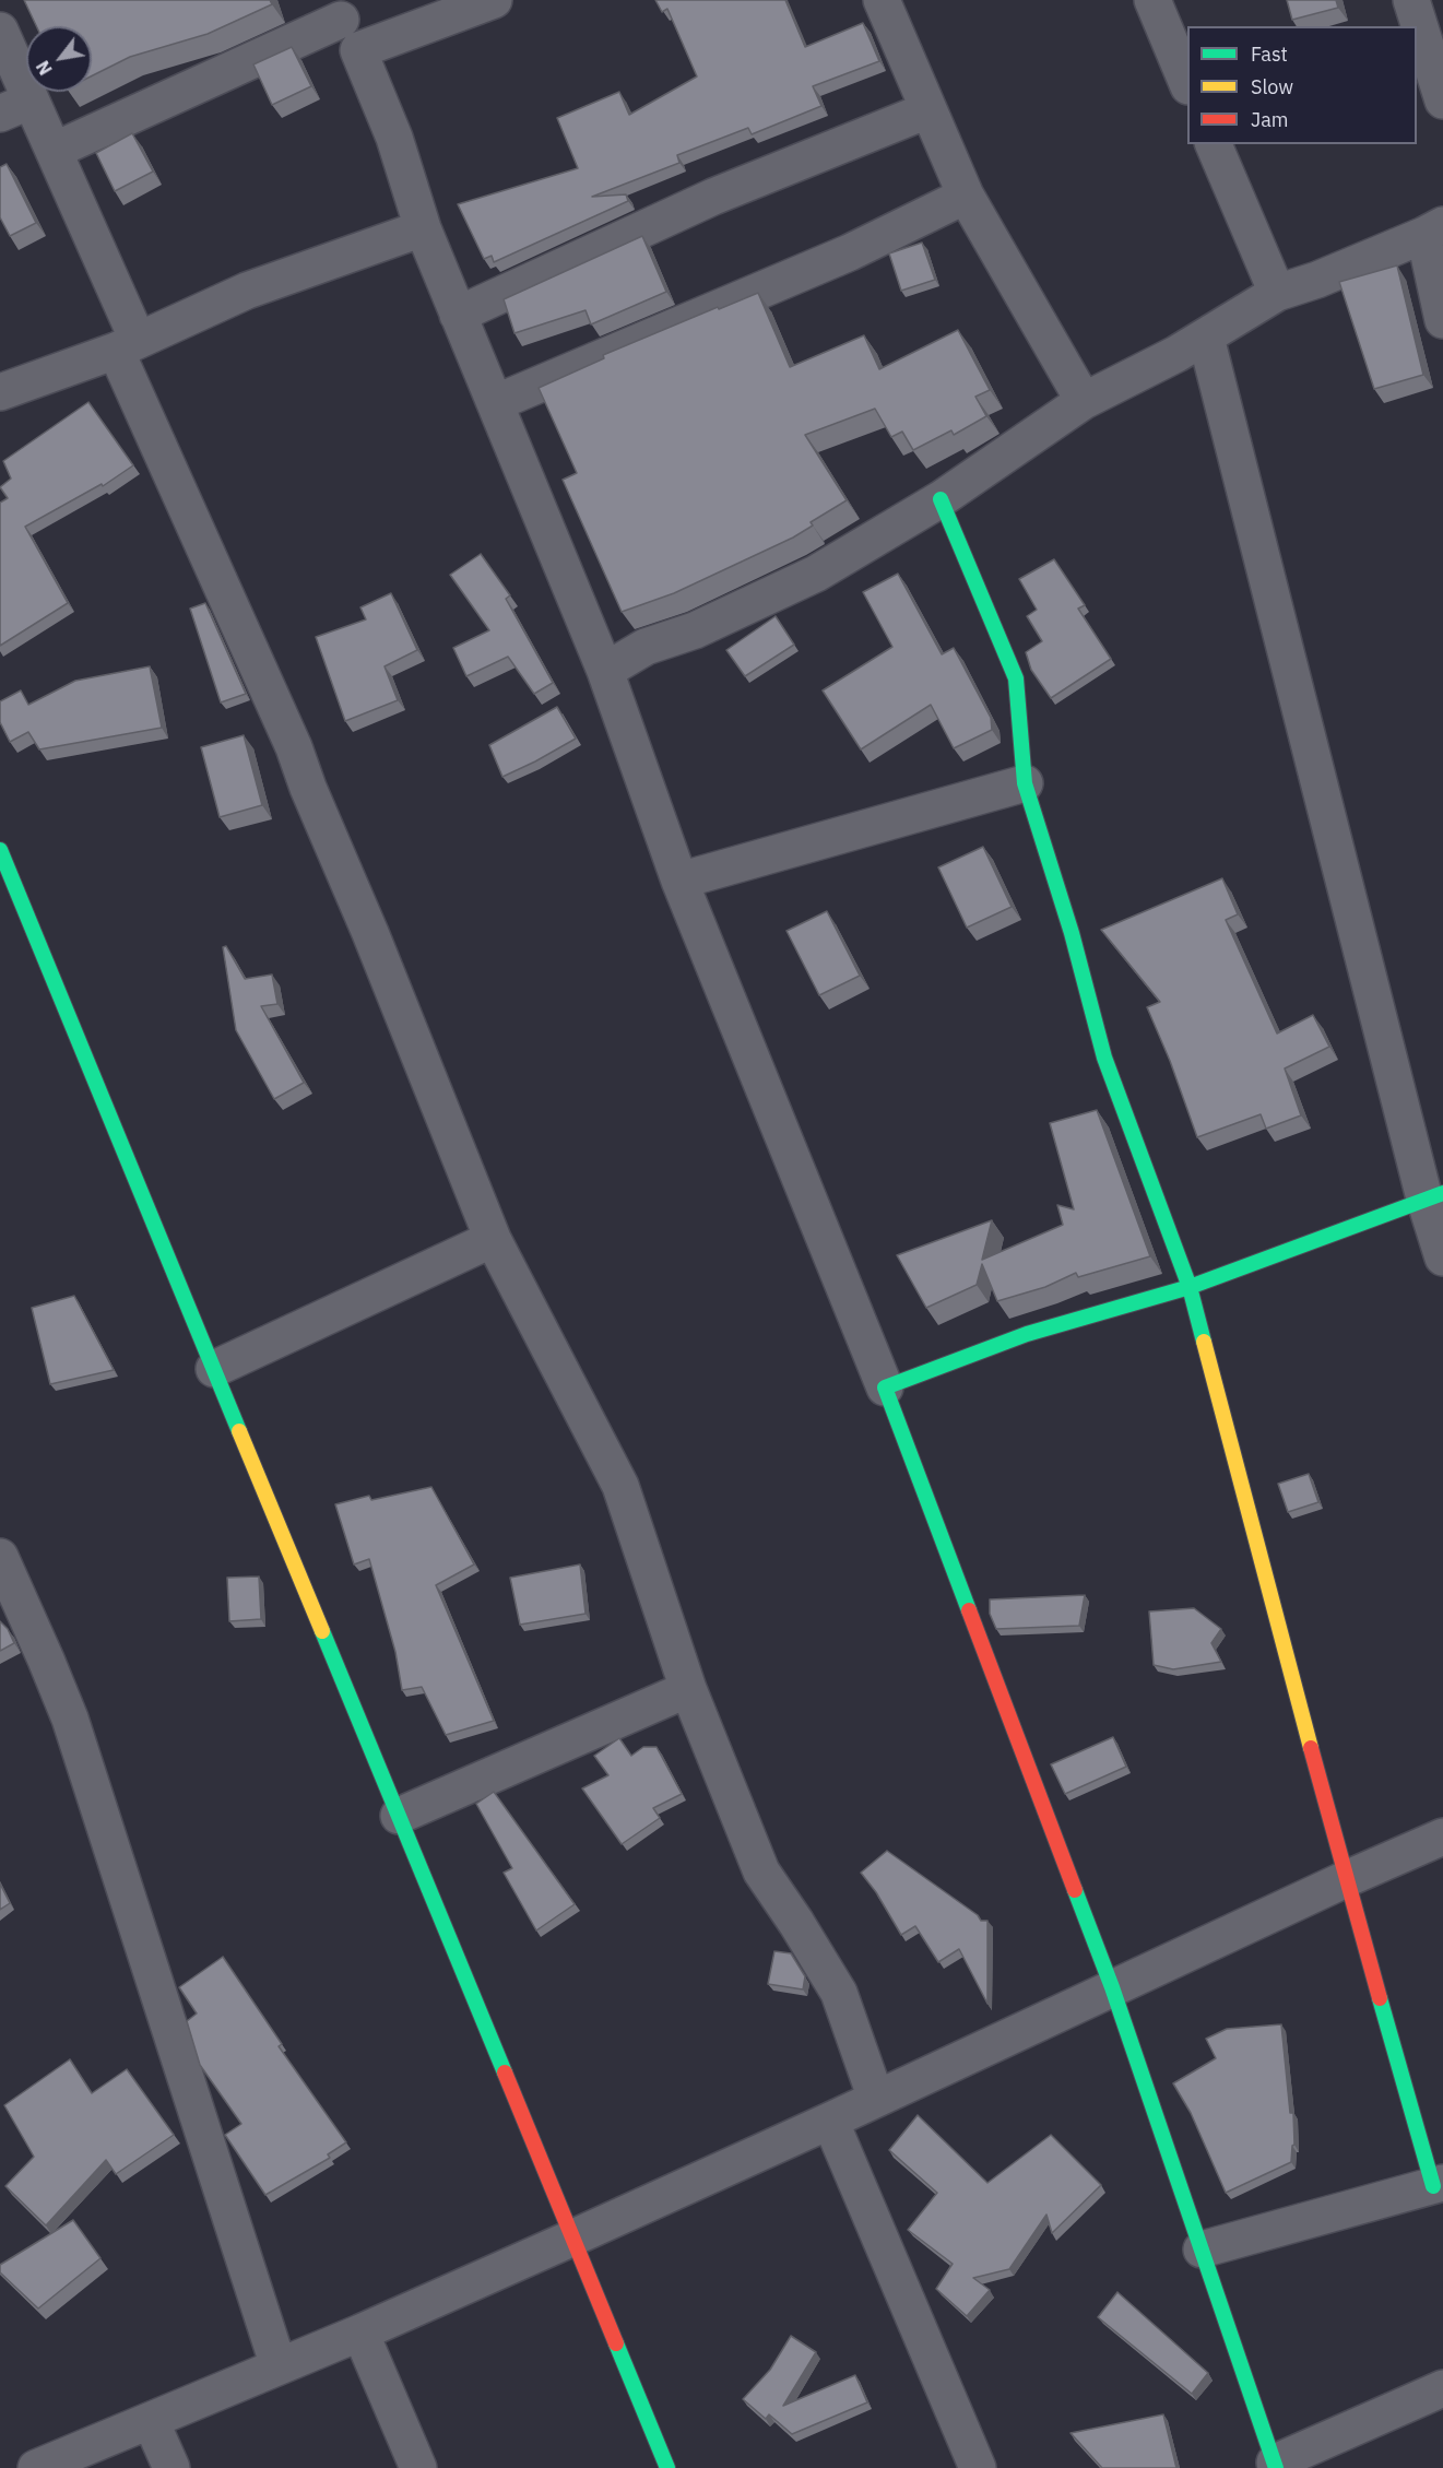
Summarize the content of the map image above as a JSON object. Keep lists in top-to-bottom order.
{
  "legend": ["Fast", "Slow", "Jam"],
  "north": "bottom left"
}
